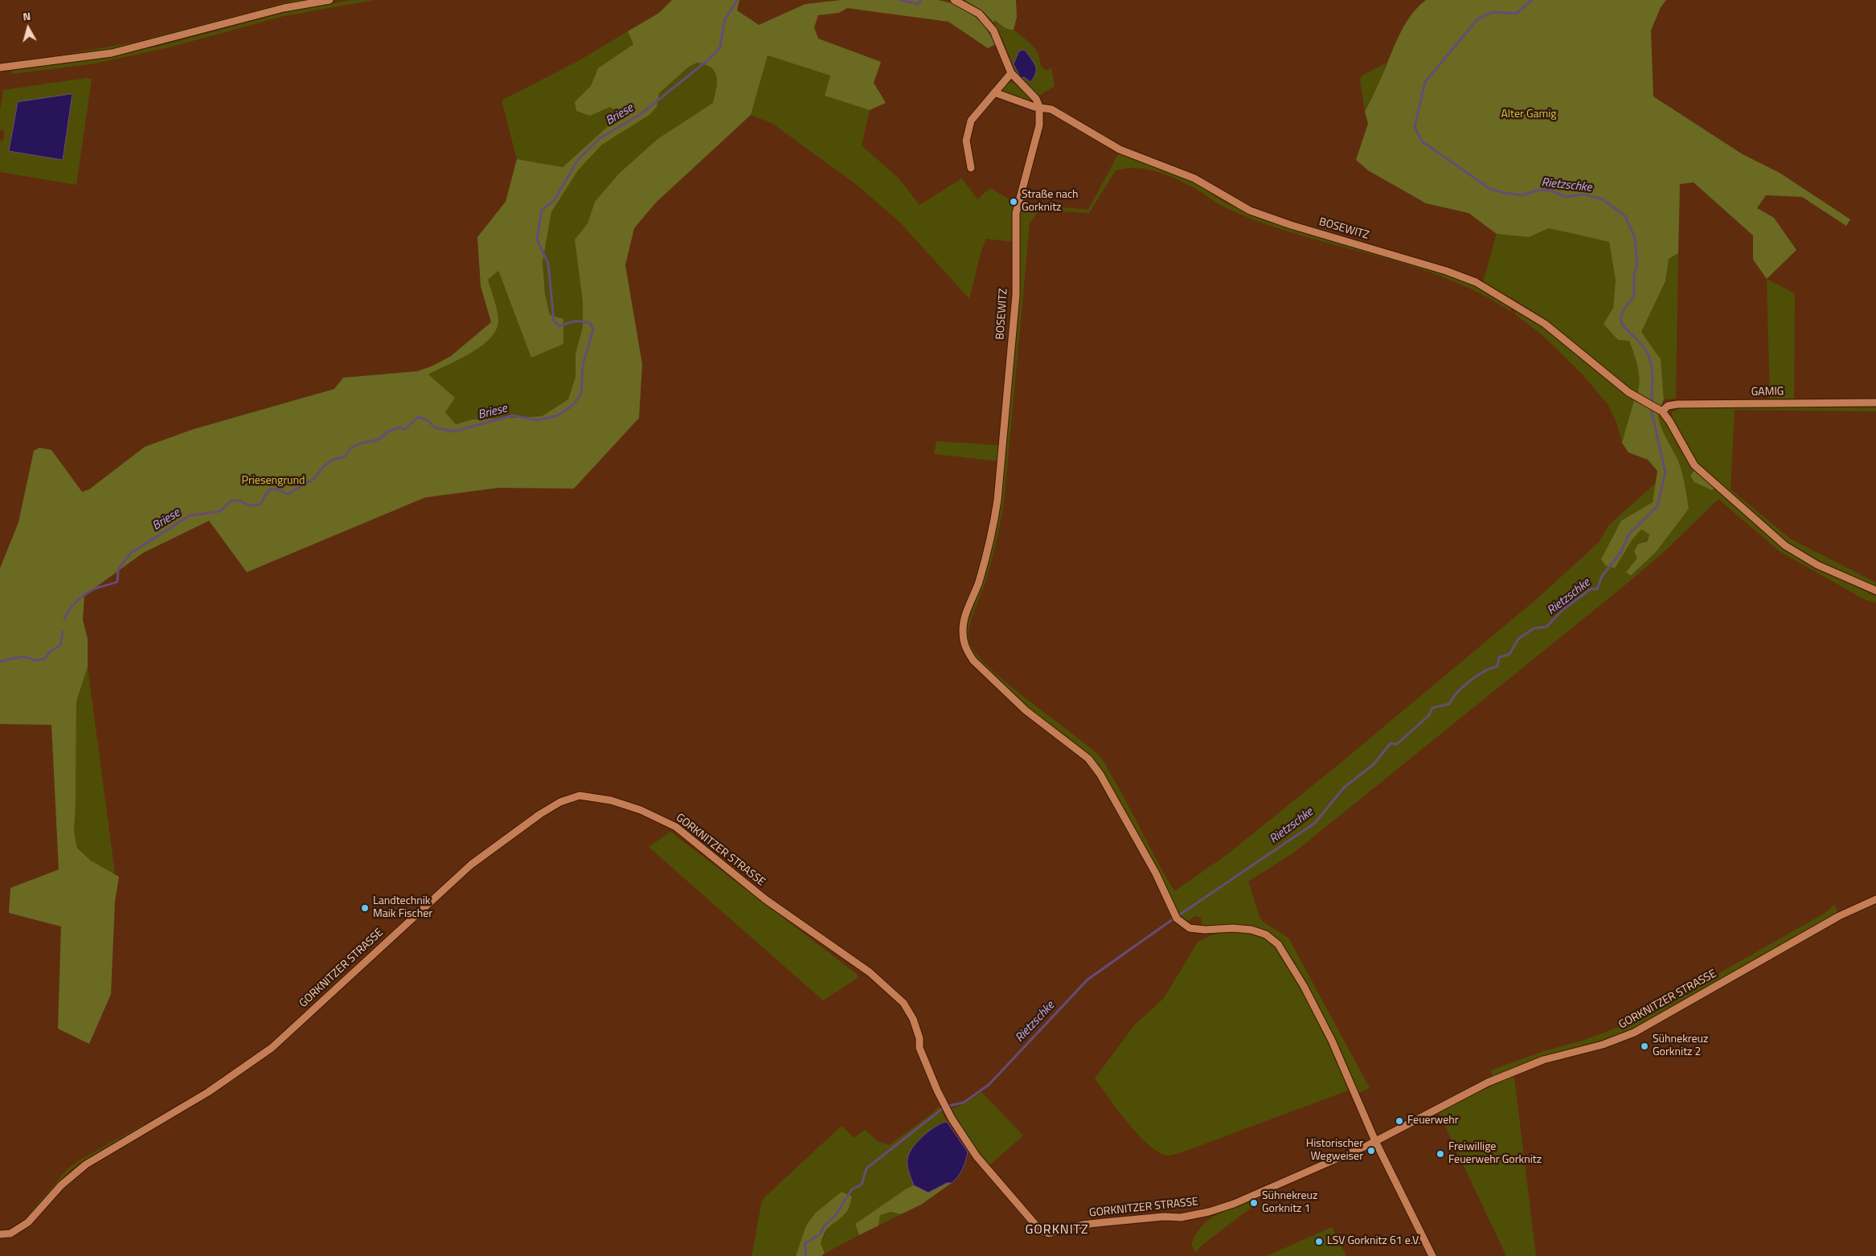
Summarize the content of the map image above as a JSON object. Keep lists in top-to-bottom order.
{
  "streets": {
    "street": ["BOSEWITZ", "GAMIG", "GORKNITZER STRASSE"]
  },
  "crossings": [
    ["BOSEWITZ", "GAMIG"],
    ["BOSEWITZ", "GORKNITZER STRASSE"]
  ],
  "districts": ["GORKNITZ"],
  "water": ["Briese", "Rietzschke"],
  "parks": ["Alter Gamig", "Priesengrund"],
  "places": [
    "Straße nach Gorknitz",
    "Landtechnik Maik Fischer",
    "Sühnekreuz Gorknitz 2",
    "Feuerwehr",
    "Historischer Wegweiser",
    "Freiwillige Feuerwehr Gorknitz",
    "Sühnekreuz Gorknitz 1",
    "LSV Gorknitz 61 e.V."
  ],
  "north": "top"
}
